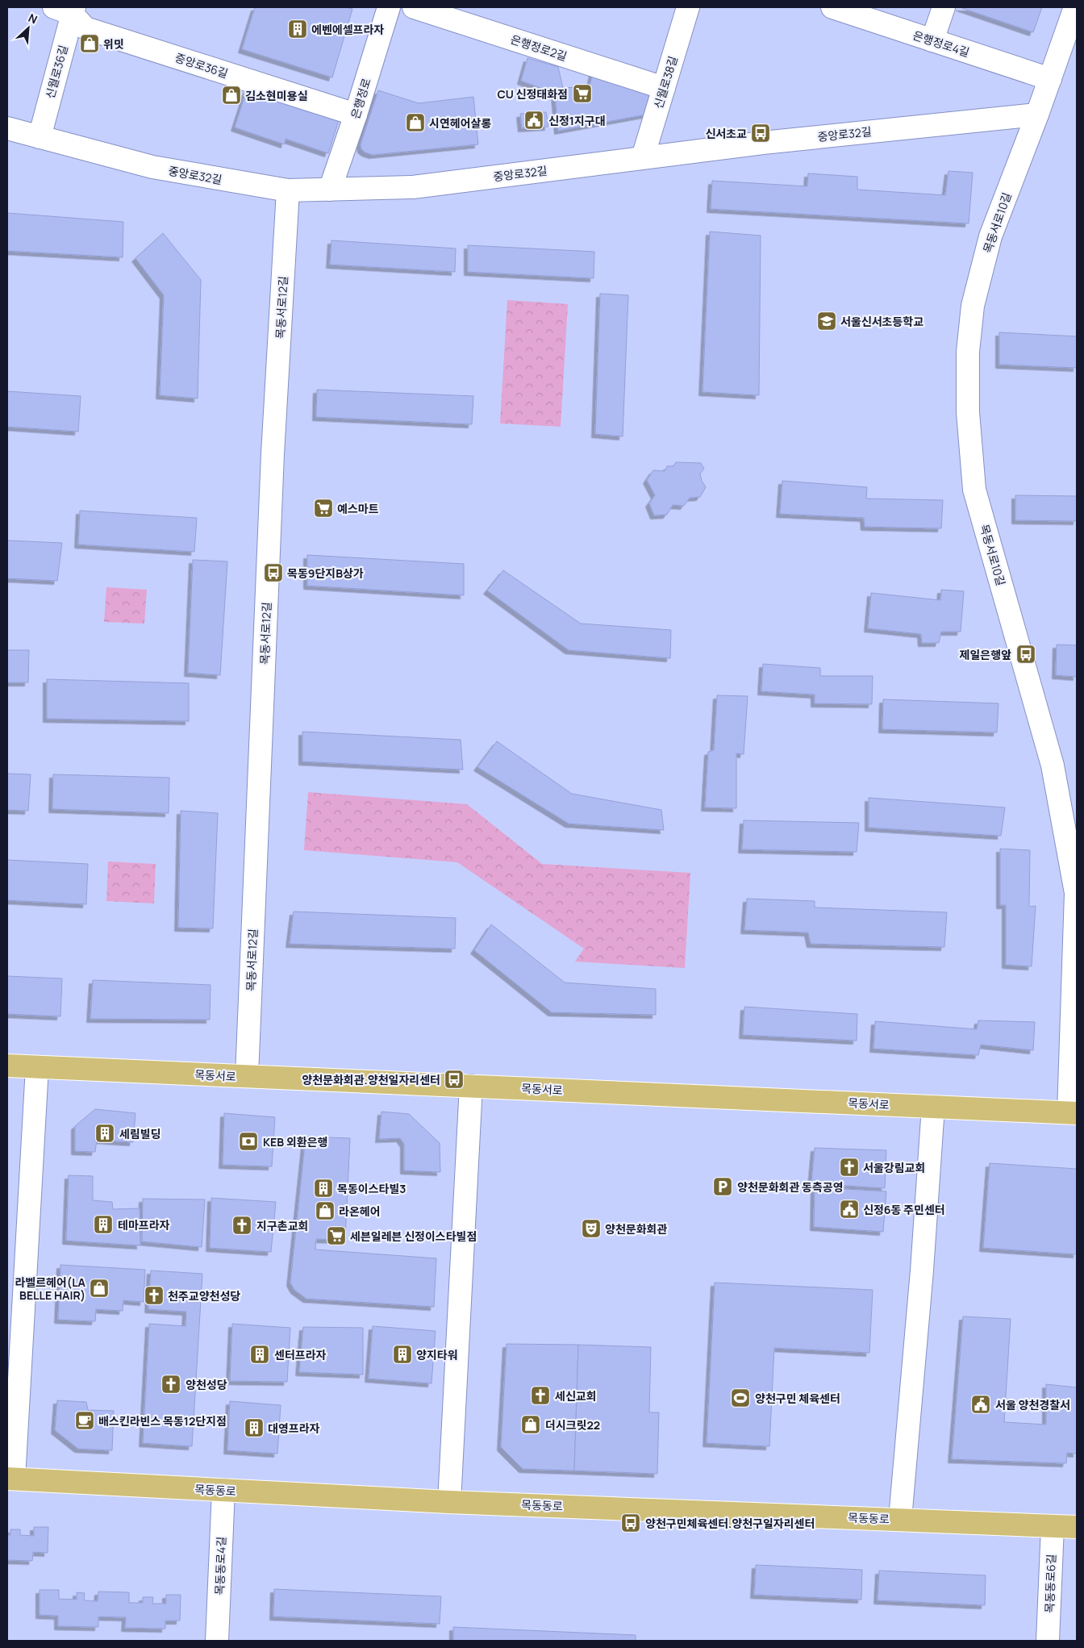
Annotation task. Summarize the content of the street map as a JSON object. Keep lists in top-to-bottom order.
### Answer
{
  "streets": {
    "main road": ["목동서로", "목동동로"],
    "street": [
      "은행정로4길",
      "은행정로2길",
      "중앙로36길",
      "신월로36길",
      "신월로38길",
      "은행정로",
      "중앙로32길",
      "목동서로10길",
      "목동서로12길",
      "목동동로4길",
      "목동동로6길"
    ]
  },
  "crossings": [
    ["은행정로4길", "목동서로10길"],
    ["은행정로2길", "신월로38길"],
    ["중앙로36길", "신월로36길"],
    ["중앙로36길", "은행정로"],
    ["신월로36길", "중앙로32길"],
    ["신월로38길", "중앙로32길"],
    ["은행정로", "중앙로32길"],
    ["중앙로32길", "목동서로10길"],
    ["중앙로32길", "목동서로12길"],
    ["목동서로10길", "목동서로"],
    ["목동서로12길", "목동서로"],
    ["목동동로", "목동동로4길"],
    ["목동동로", "목동동로6길"]
  ],
  "places": {
    "building": [
      "에벤에셀프라자",
      "세림빌딩",
      "목동이스타빌3",
      "테마프라자",
      "센터프라자",
      "양지타워",
      "대영프라자"
    ],
    "shop": [
      "위밋",
      "김소현미용실",
      "시연헤어살롱",
      "라온헤어",
      "라벨르헤어(LA BELLE HAIR)",
      "더시크릿22"
    ],
    "supermarket": ["CU 신정태화점", "예스마트", "세븐일레븐 신정이스타빌점"],
    "public building": ["신정1지구대", "신정6동 주민센터", "서울 양천경찰서"],
    "bus stop": [
      "신서초교",
      "목동9단지B상가",
      "제일은행앞",
      "양천문화회관.양천일자리센터",
      "양천구민체육센터.양천구일자리센터"
    ],
    "school or university": ["서울신서초등학교"],
    "bank": ["KEB 외환은행"],
    "church": [
      "서울강림교회",
      "지구촌교회",
      "천주교양천성당",
      "양천성당",
      "세신교회"
    ],
    "parking": ["양천문화회관 동측공영"],
    "theatre": ["양천문화회관"],
    "sports": ["양천구민 체육센터"],
    "cafe": ["배스킨라빈스 목동12단지점"]
  },
  "north": "top right"
}
